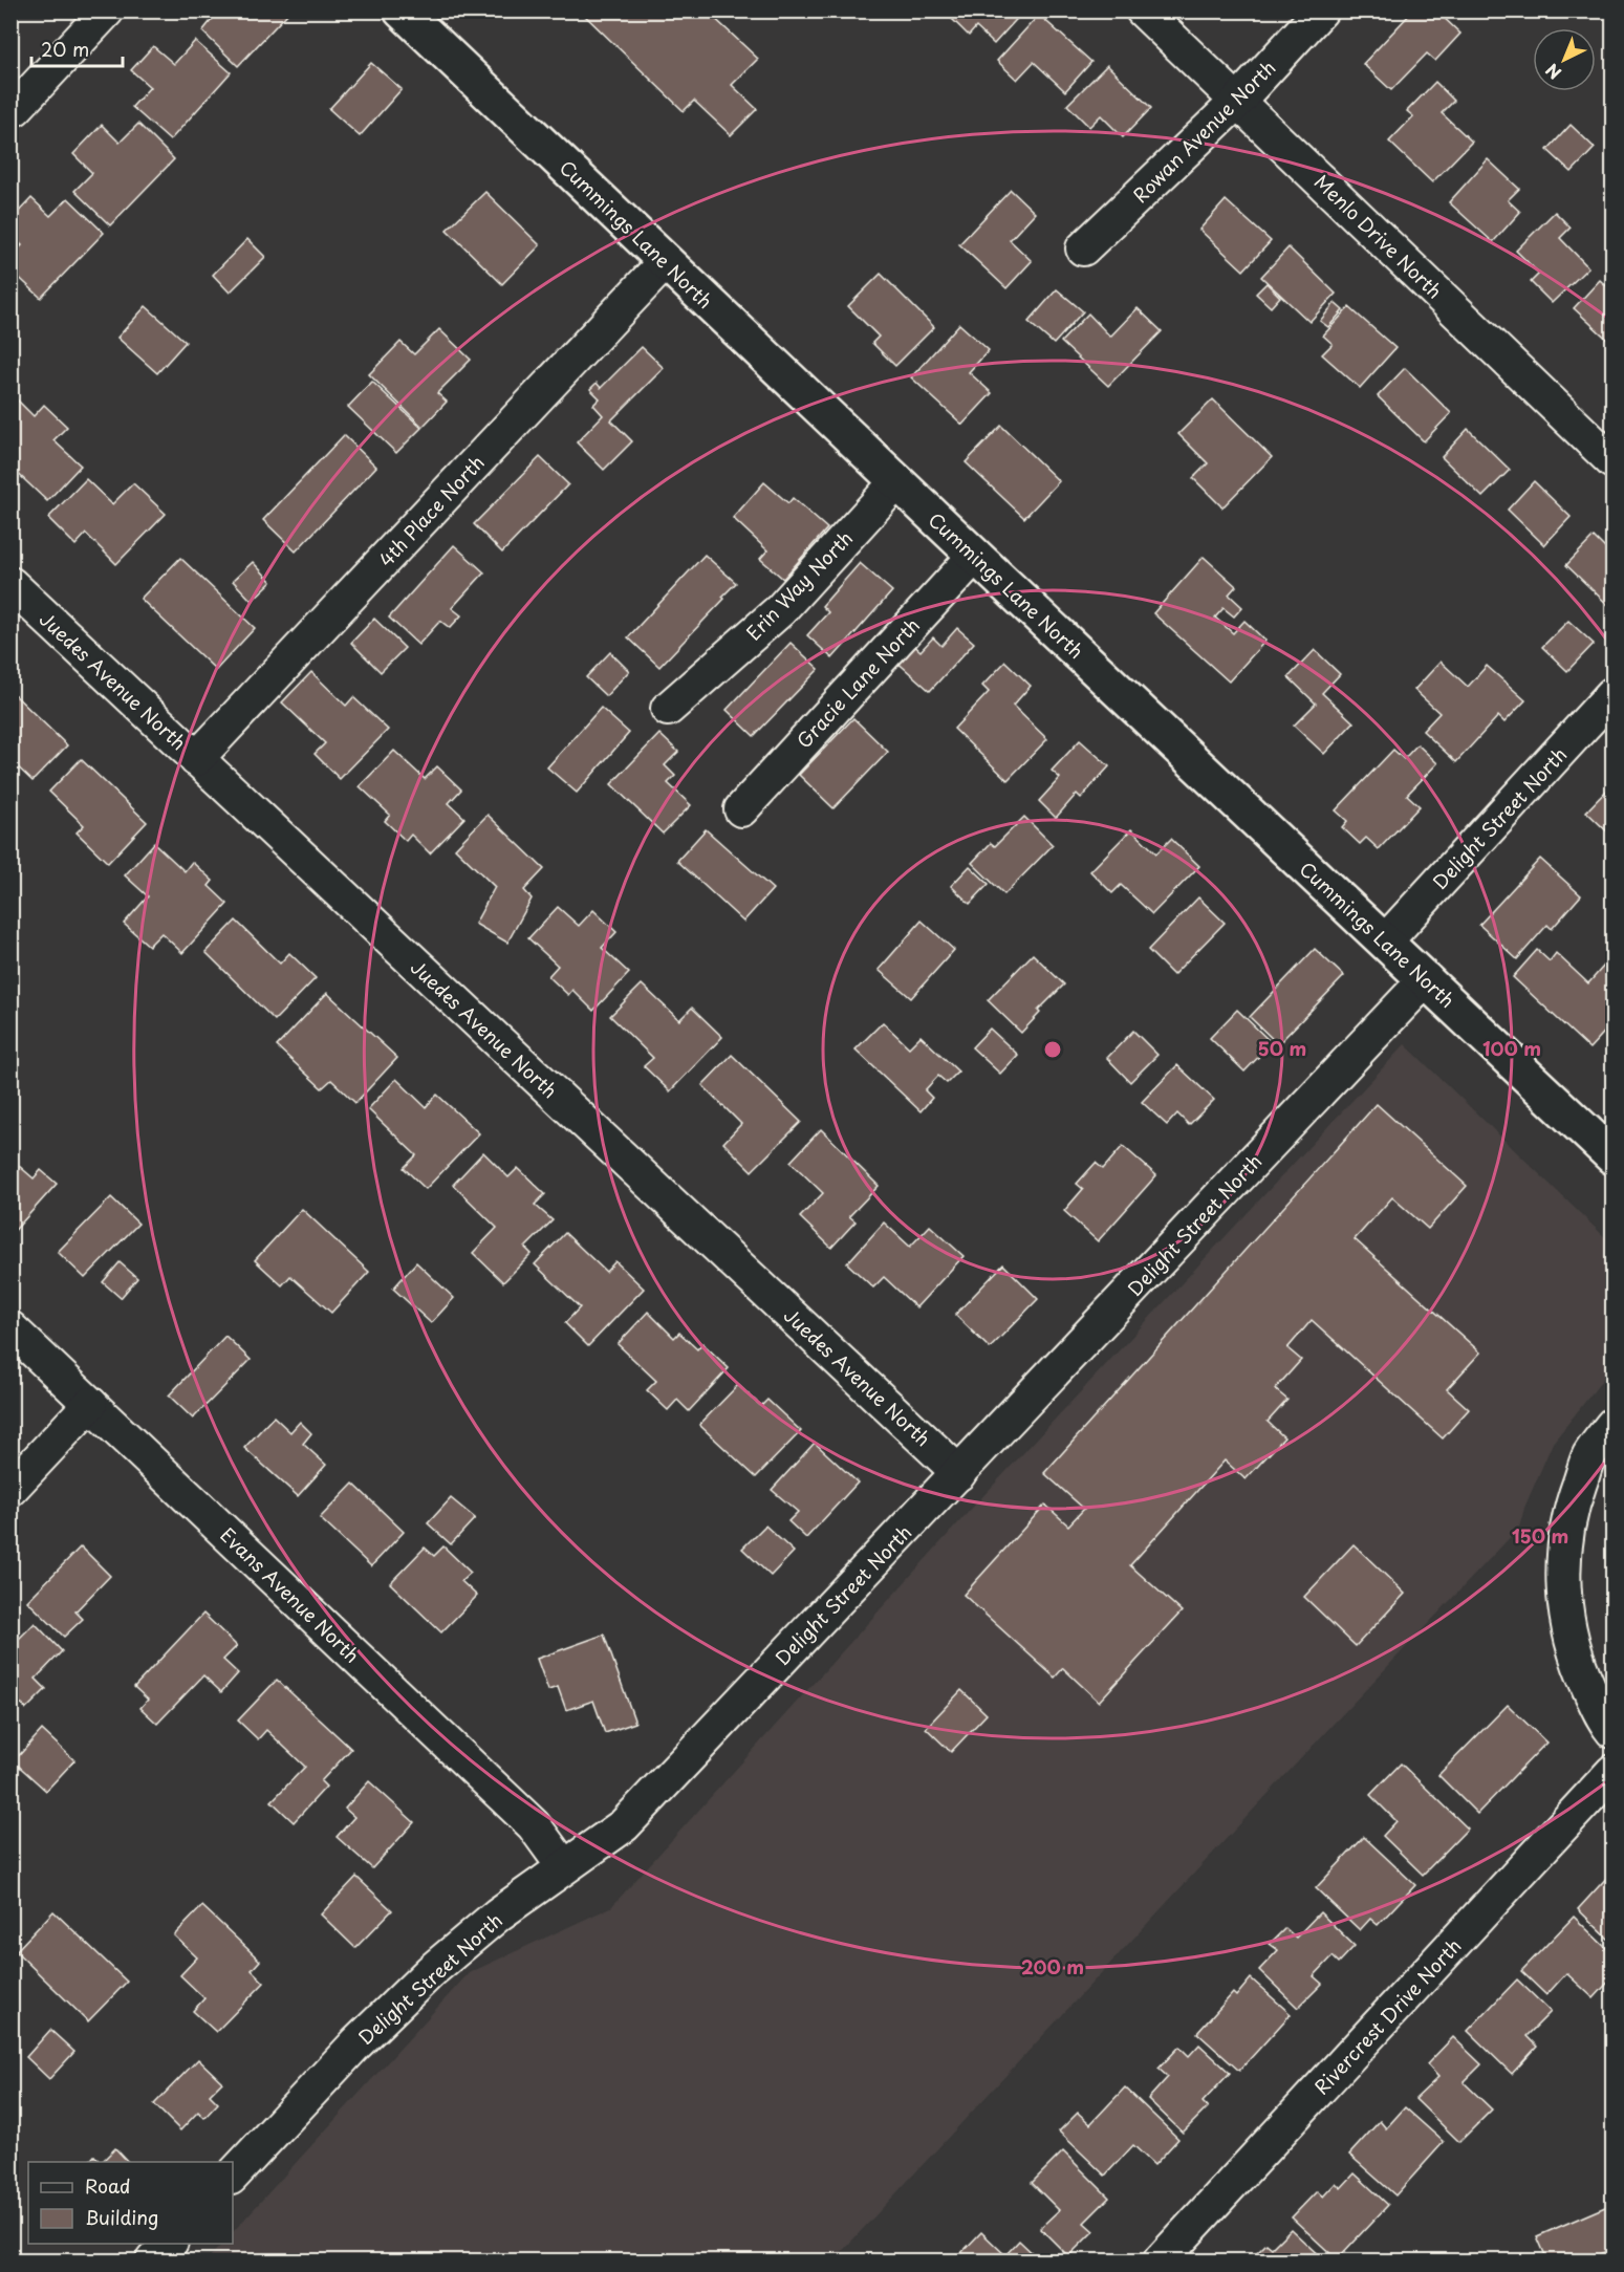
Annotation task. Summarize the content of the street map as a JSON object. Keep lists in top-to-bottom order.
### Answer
{
  "streets": {
    "street": [
      "Rowan Avenue North",
      "Cummings Lane North",
      "Menlo Drive North",
      "4th Place North",
      "Erin Way North",
      "Juedes Avenue North",
      "Gracie Lane North",
      "Delight Street North",
      "Evans Avenue North",
      "Rivercrest Drive North"
    ]
  },
  "crossings": [
    ["Rowan Avenue North", "Menlo Drive North"],
    ["Cummings Lane North", "4th Place North"],
    ["Cummings Lane North", "Erin Way North"],
    ["Cummings Lane North", "Gracie Lane North"],
    ["Cummings Lane North", "Delight Street North"],
    ["4th Place North", "Juedes Avenue North"],
    ["Juedes Avenue North", "Delight Street North"],
    ["Delight Street North", "Evans Avenue North"]
  ],
  "legend": ["Road", "Building"],
  "scale_bar": "20 m",
  "north": "bottom left",
  "rings": [
    "50 m",
    "100 m",
    "150 m",
    "200 m"
  ]
}
